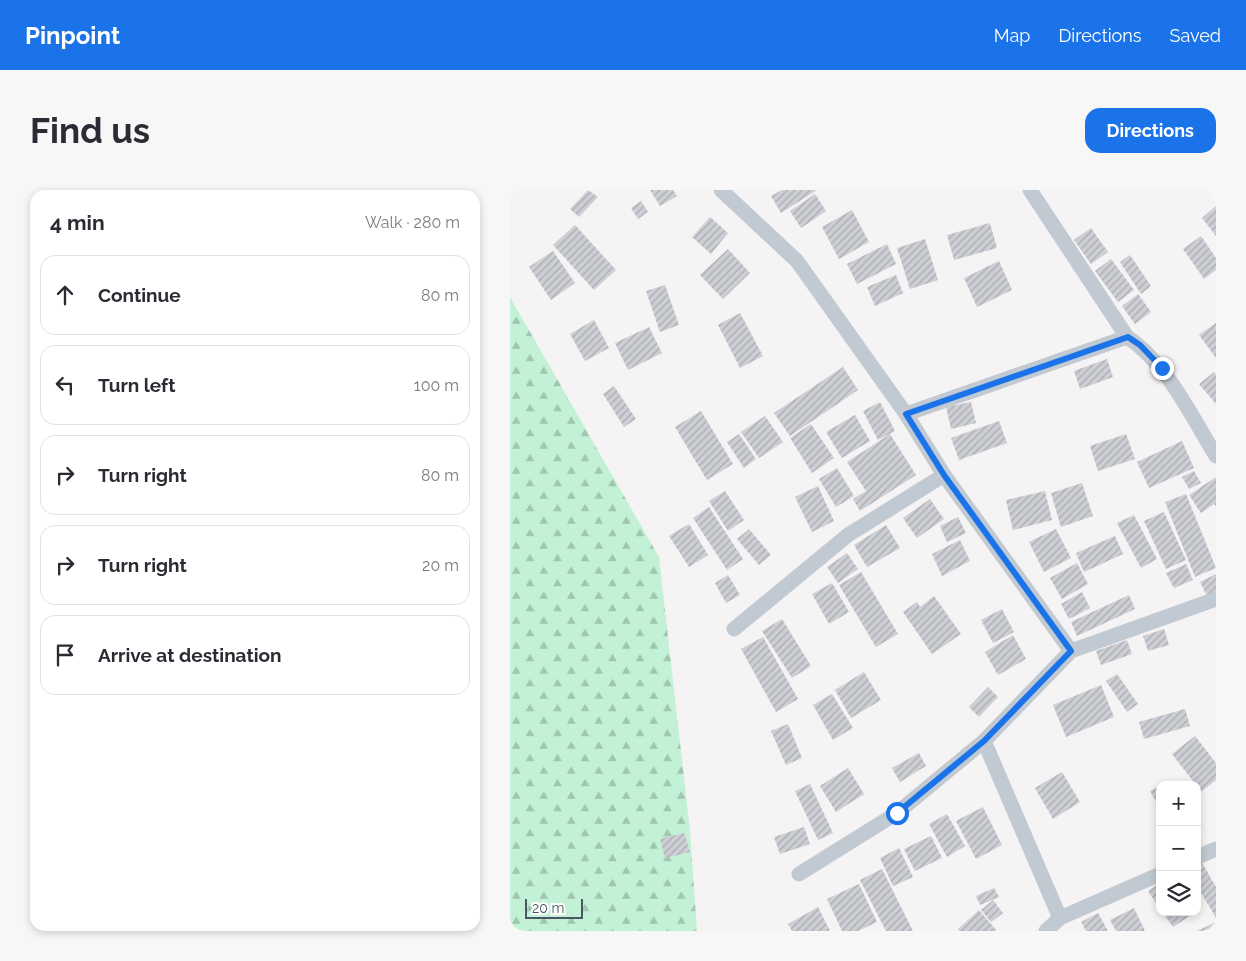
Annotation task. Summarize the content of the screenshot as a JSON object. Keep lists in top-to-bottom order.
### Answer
{
  "scale_bar": "20 m",
  "page": {
    "header": "Pinpoint",
    "nav": ["Map", "Directions", "Saved"],
    "buttons": "Directions",
    "title": "Find us",
    "heading": ["4 min", "Walk · 280 m"],
    "list": [
      ["Continue", "80 m"],
      ["Turn left", "100 m"],
      ["Turn right", "80 m"],
      ["Turn right", "20 m"],
      "Arrive at destination"
    ],
    "map_buttons": ["+", "−"],
    "scale": "20 m"
  }
}
